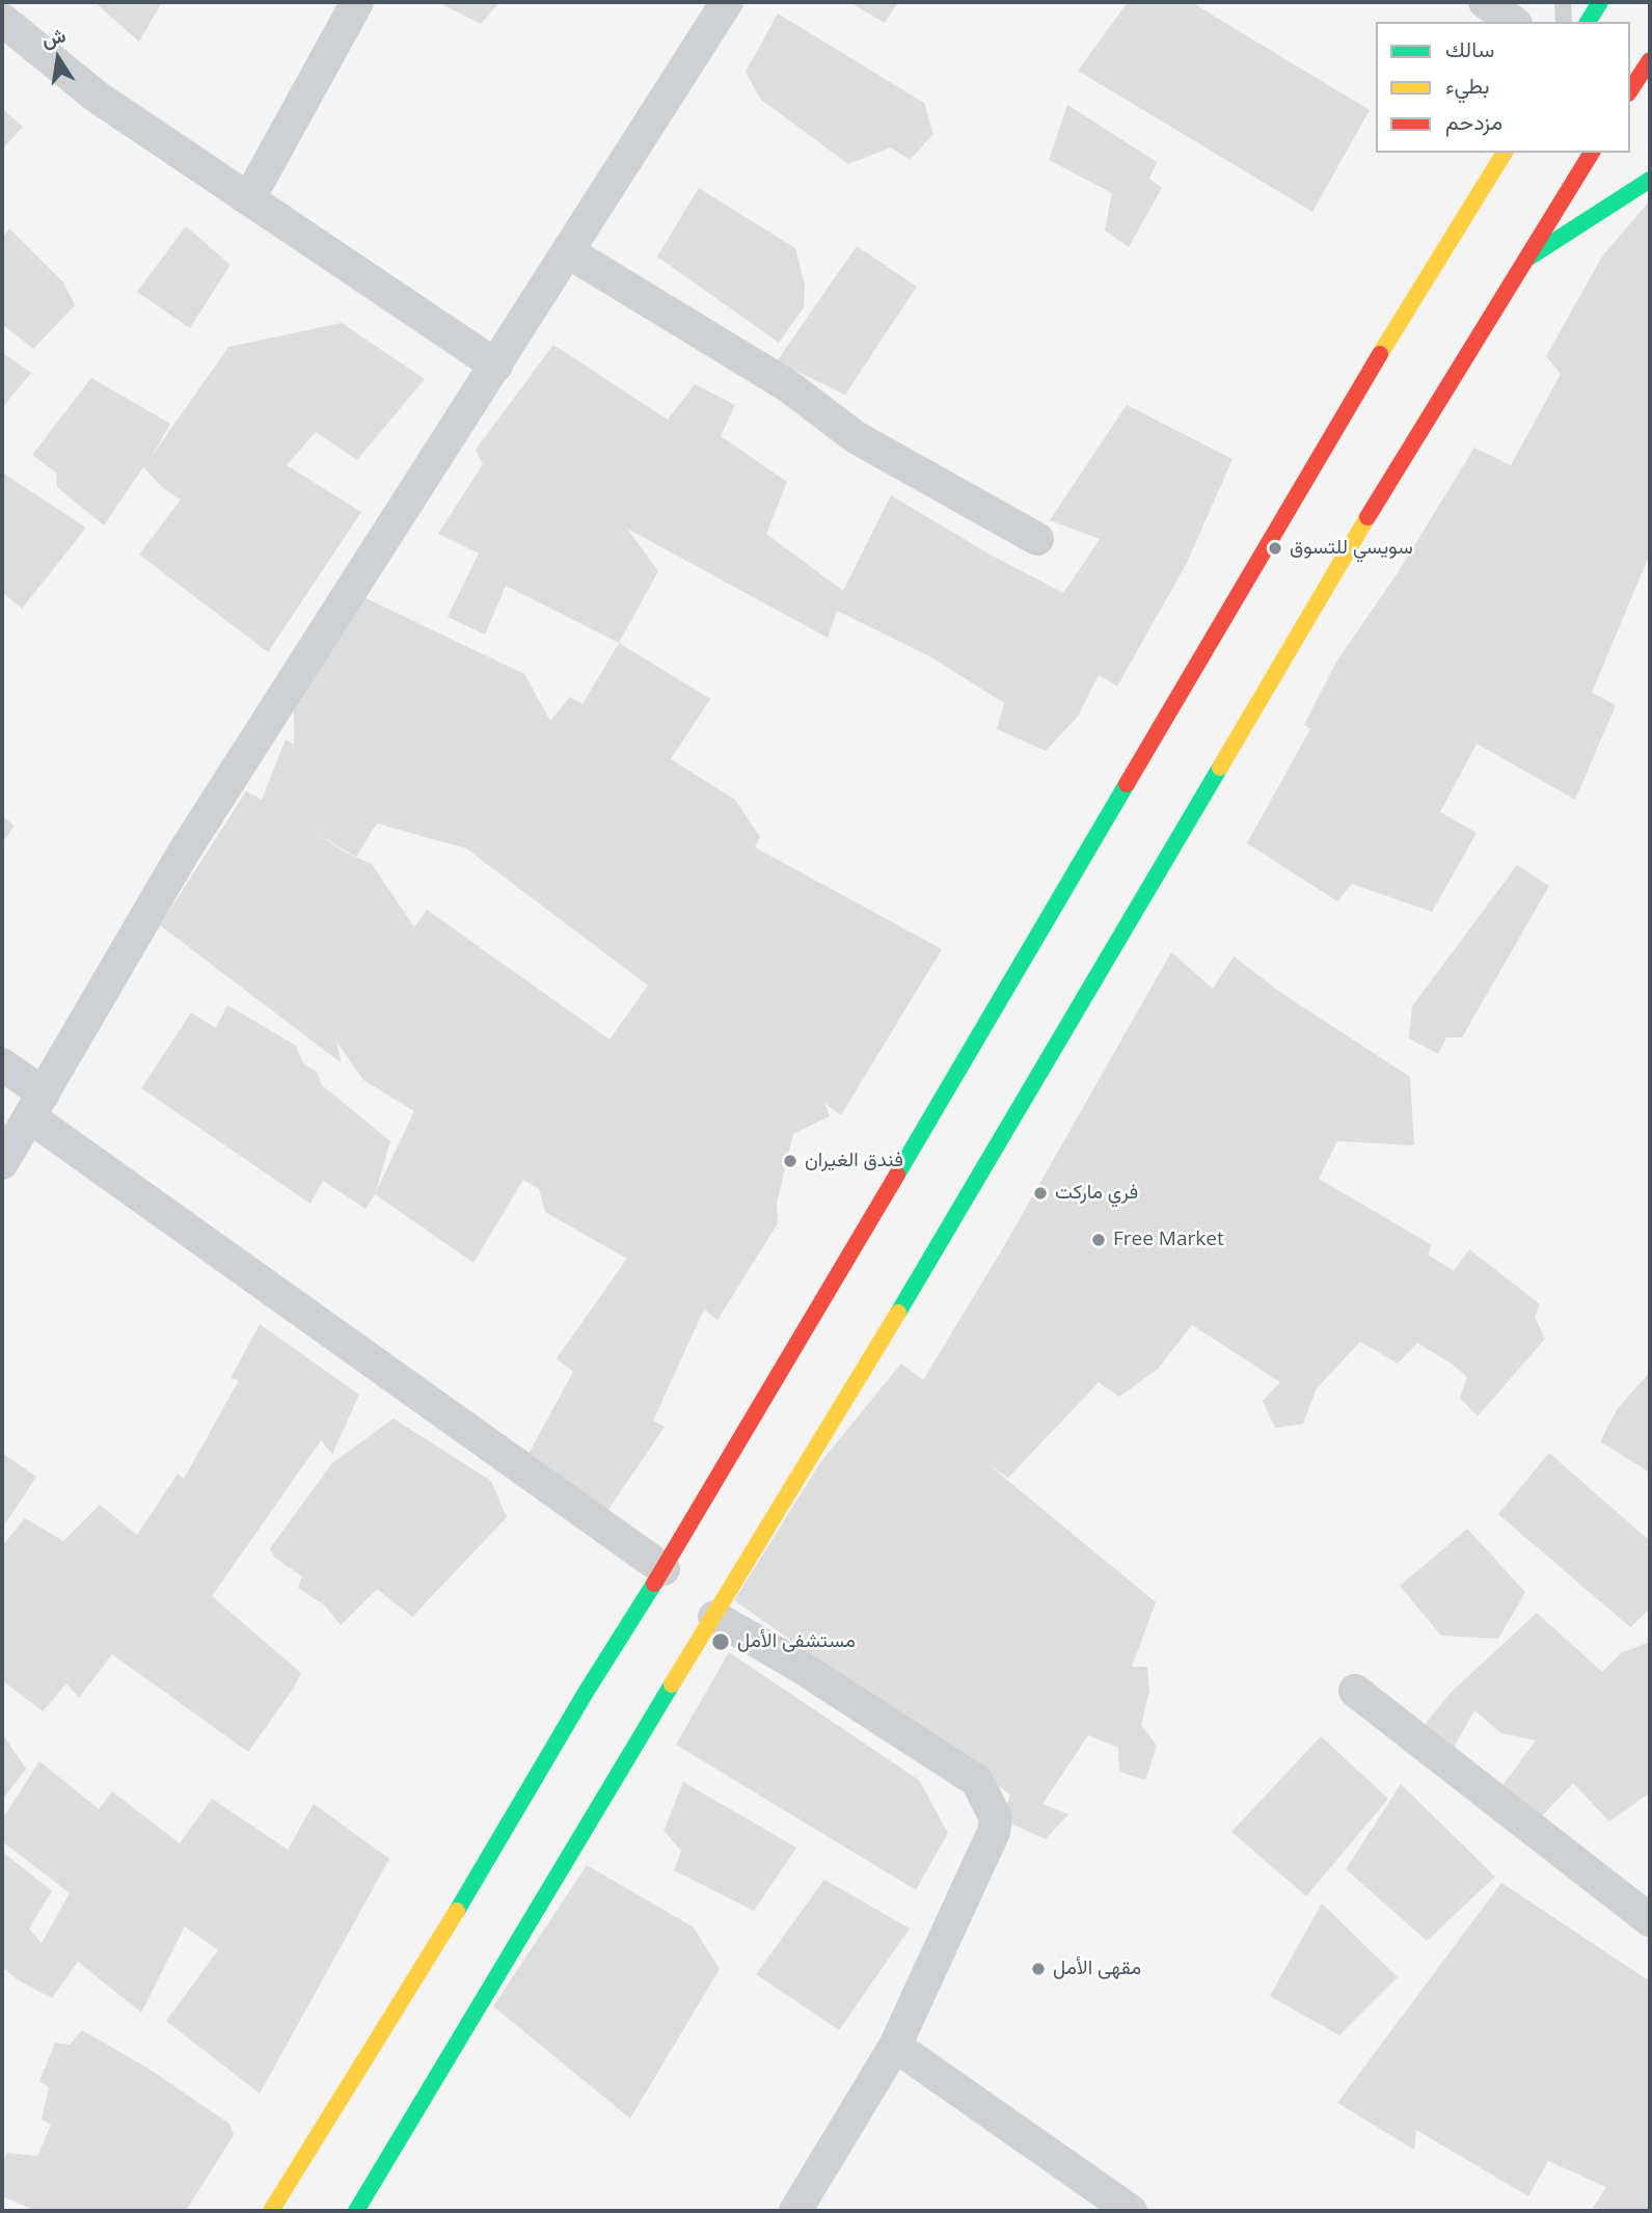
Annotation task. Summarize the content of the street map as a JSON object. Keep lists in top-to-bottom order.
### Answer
{
  "places": [
    "سويسي للتسوق",
    "فندق الغيران",
    "فري ماركت",
    "Free Market",
    "مستشفى الأمل",
    "مقهى الأمل"
  ],
  "legend": ["سالك", "بطيء", "مزدحم"],
  "north": "top"
}
